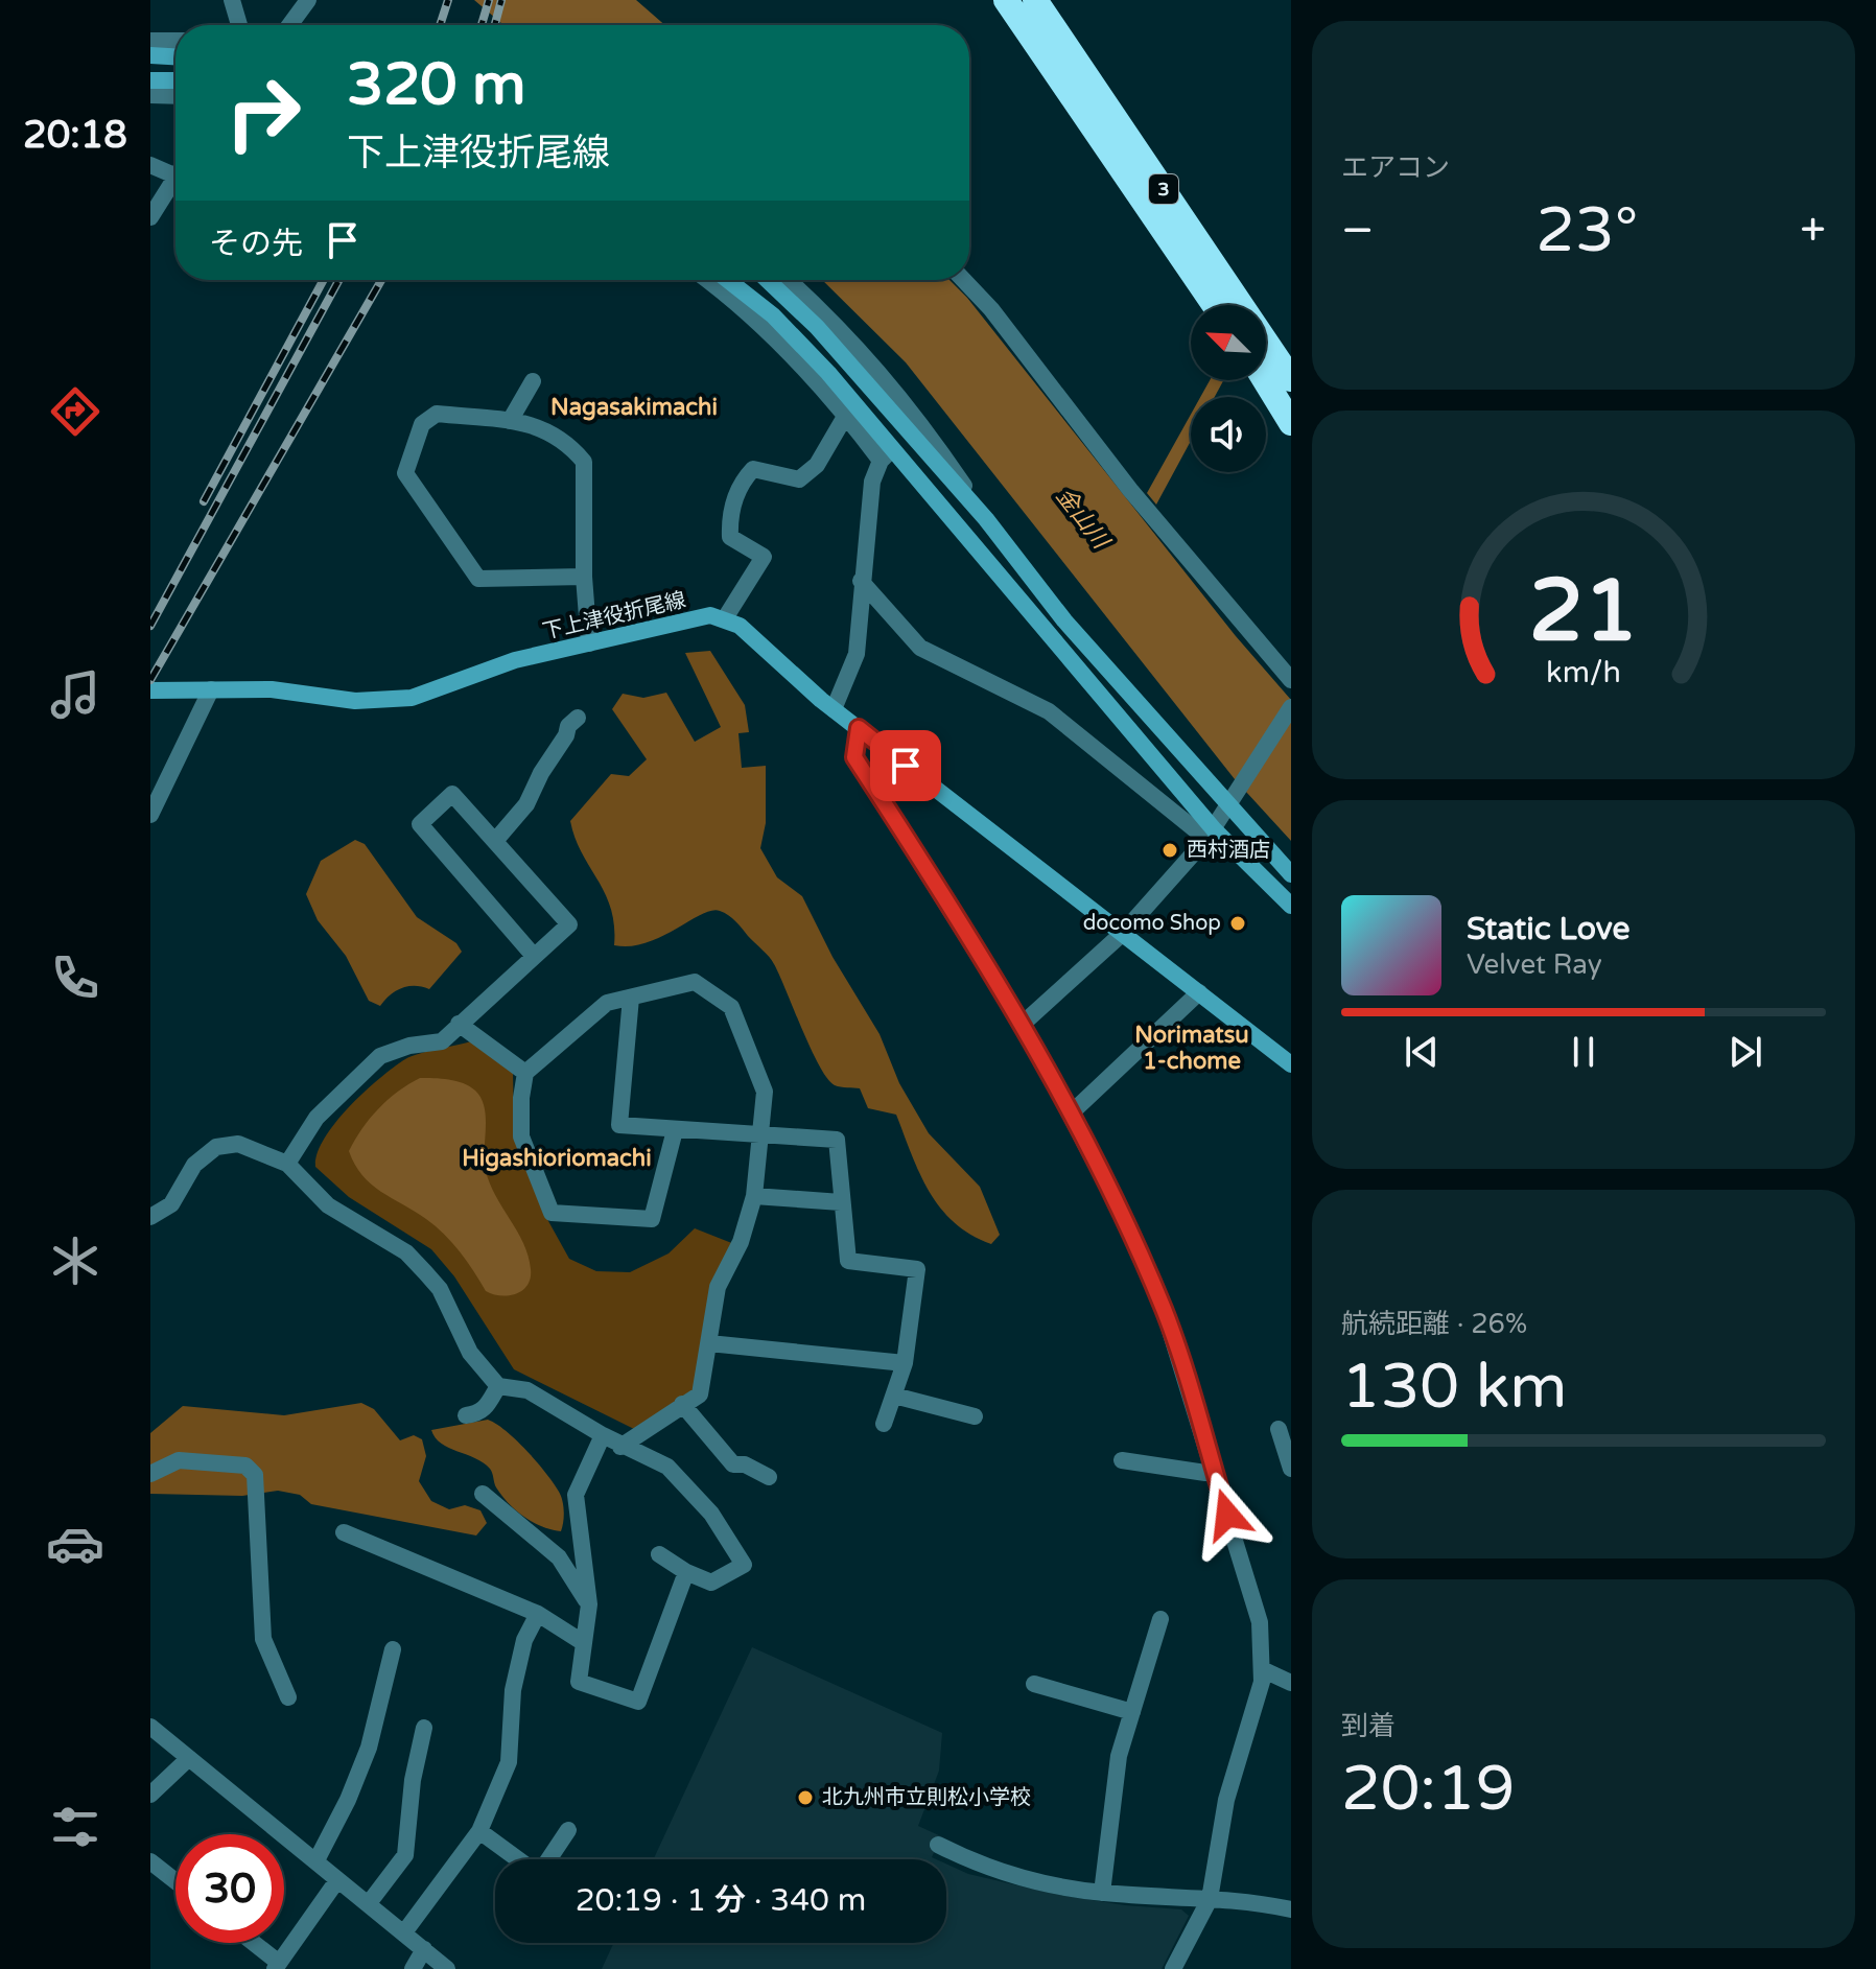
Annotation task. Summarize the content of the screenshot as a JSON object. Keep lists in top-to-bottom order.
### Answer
{
  "streets": {
    "highway": ["3"],
    "street": ["下上津役折尾線"]
  },
  "districts": ["Nagasakimachi", "Norimatsu 1-chome", "Higashioriomachi"],
  "water": ["金山川"],
  "places": ["西村酒店", "docomo Shop", "北九州市立則松小学校"],
  "north": "top left",
  "page": {
    "tabs": "20:18",
    "tile": [
      "エアコン",
      ["航続距離 · 26%", "130 km"],
      ["到着", "20:19"]
    ],
    "turn": ["320 m", "下上津役折尾線"],
    "heat": ["−", "23°", "+"],
    "then": "その先",
    "song": ["Static Love", "Velvet Ray"],
    "limit": "30",
    "trip": "20:19 · 1 分 · 340 m",
    "gauge": ["21", "km/h"]
  }
}
